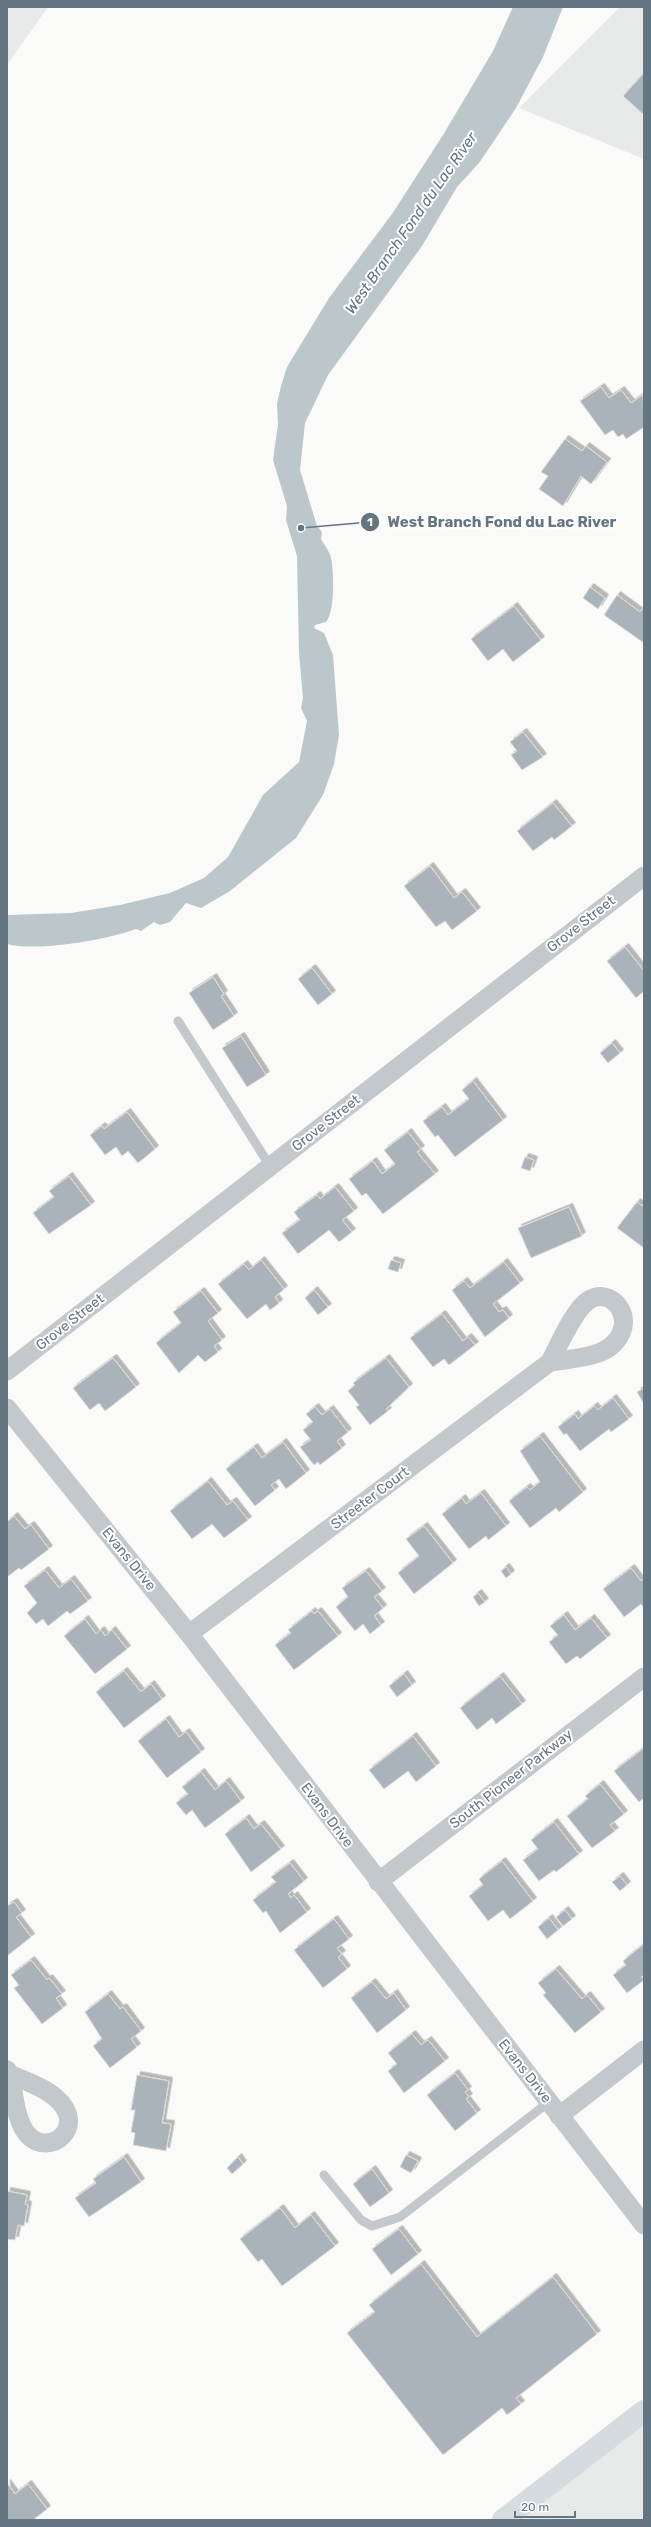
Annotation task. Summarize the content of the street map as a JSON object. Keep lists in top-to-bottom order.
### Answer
{
  "streets": {
    "street": [
      "Grove Street",
      "Streeter Court",
      "Evans Drive",
      "South Pioneer Parkway"
    ]
  },
  "crossings": [
    ["Streeter Court", "Evans Drive"],
    ["Evans Drive", "South Pioneer Parkway"]
  ],
  "water": ["West Branch Fond du Lac River"],
  "places": ["West Branch Fond du Lac River"],
  "scale_bar": "20 m"
}
